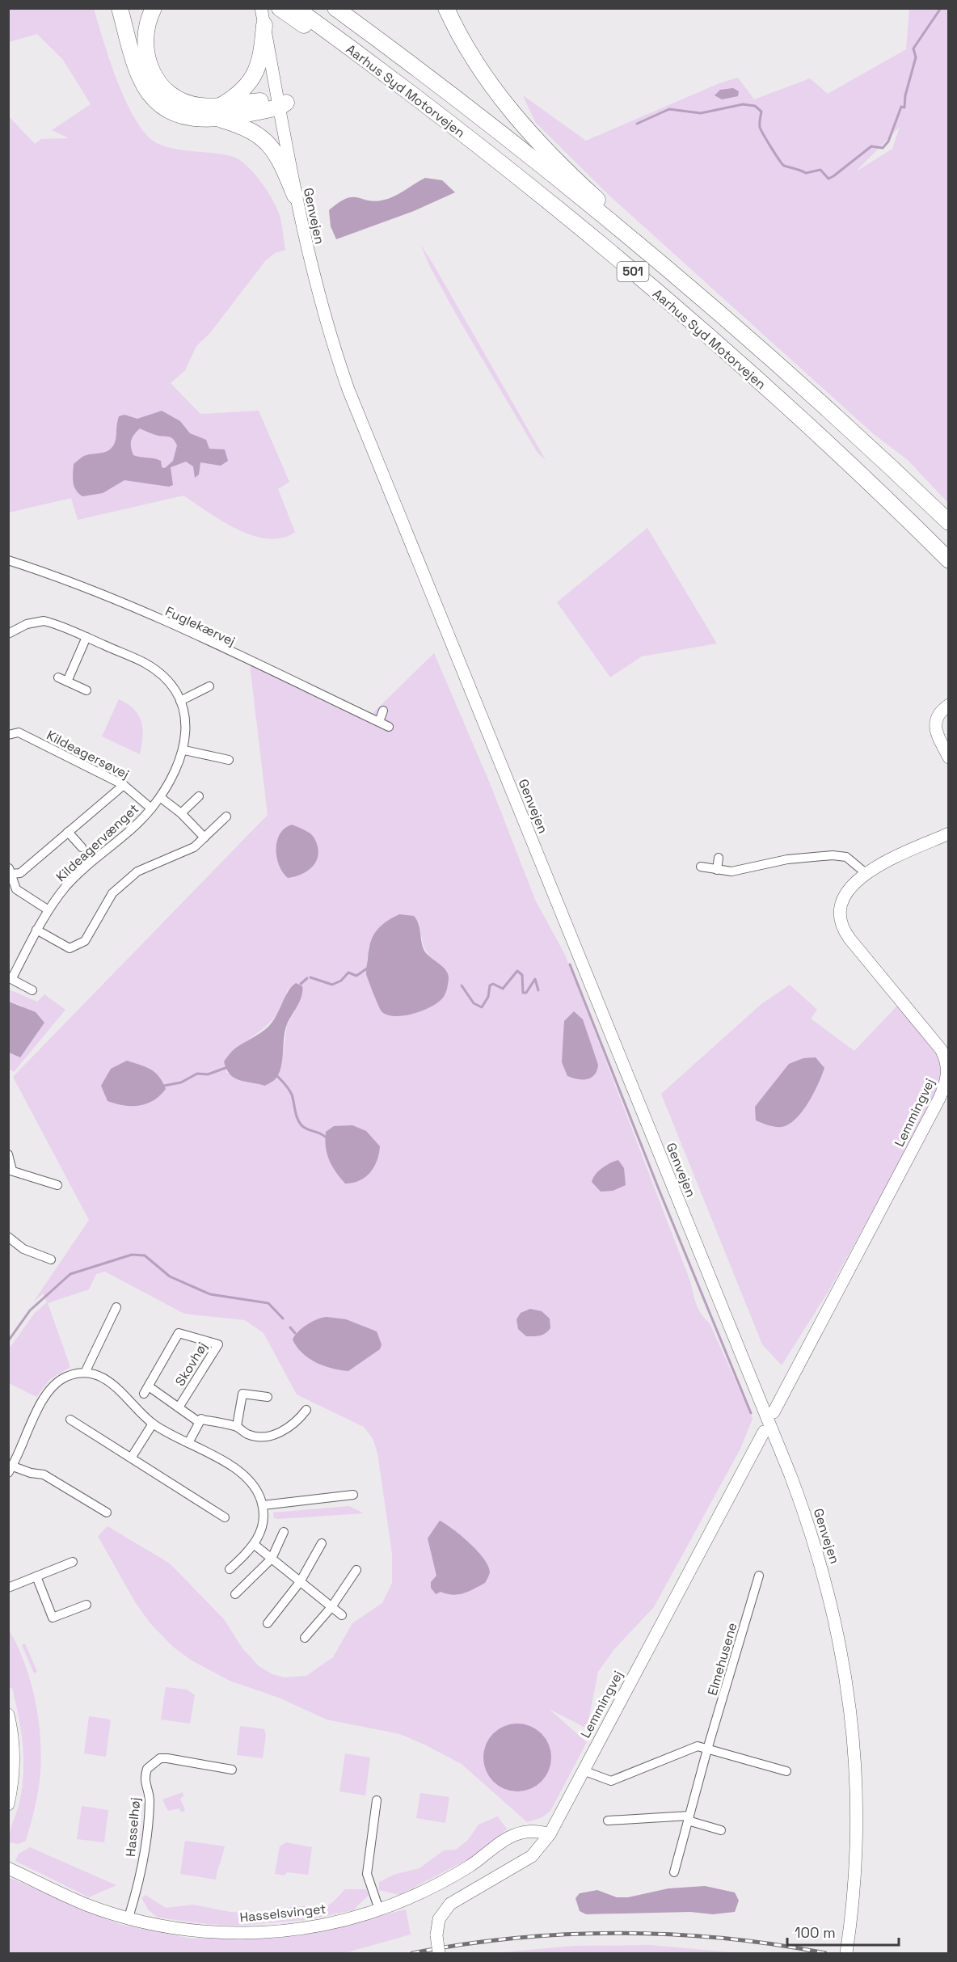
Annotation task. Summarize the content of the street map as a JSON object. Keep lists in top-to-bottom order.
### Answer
{
  "streets": {
    "highway": ["Aarhus Syd Motorvejen", "501"],
    "street": [
      "Genvejen",
      "Fuglekærvej",
      "Kildeagersøvej",
      "Kildeagervænget",
      "Lemmingvej",
      "Skovhøj",
      "Elmehusene",
      "Hasselhøj",
      "Hasselsvinget"
    ]
  },
  "crossings": [
    ["Kildeagersøvej", "Kildeagervænget"],
    ["Lemmingvej", "Hasselsvinget"],
    ["Hasselhøj", "Hasselsvinget"]
  ],
  "scale_bar": "100 m"
}
